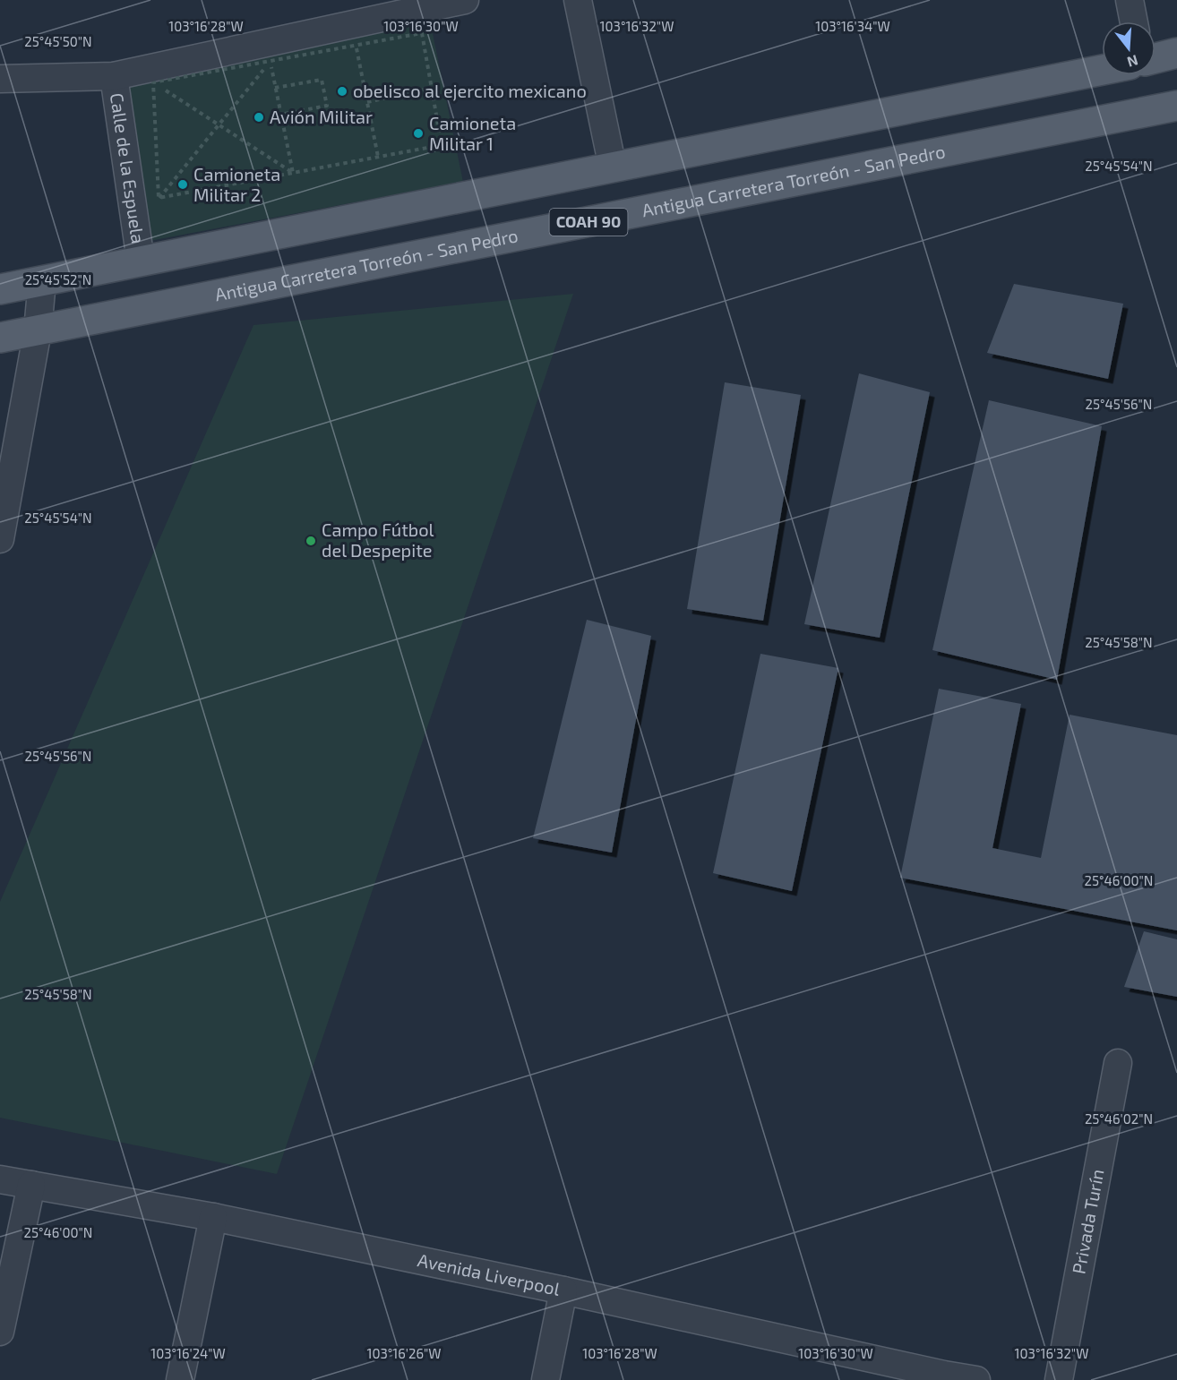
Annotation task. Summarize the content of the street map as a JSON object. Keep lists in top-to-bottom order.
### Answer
{
  "streets": {
    "main road": ["Antigua Carretera Torreón - San Pedro", "COAH 90"],
    "street": ["Calle de la Espuela", "Privada Turín", "Avenida Liverpool"]
  },
  "places": [
    "obelisco al ejercito mexicano",
    "Avión Militar",
    "Camioneta Militar 1",
    "Camioneta Militar 2",
    "Campo Fútbol del Despepite"
  ],
  "north": "bottom",
  "coordinates": [
    "103°16'28\"W",
    "103°16'30\"W",
    "103°16'32\"W",
    "103°16'34\"W",
    "25°45'50\"N",
    "25°45'54\"N",
    "25°45'52\"N",
    "25°45'56\"N",
    "25°45'58\"N",
    "25°46'00\"N",
    "25°46'02\"N",
    "103°16'24\"W",
    "103°16'26\"W"
  ]
}
